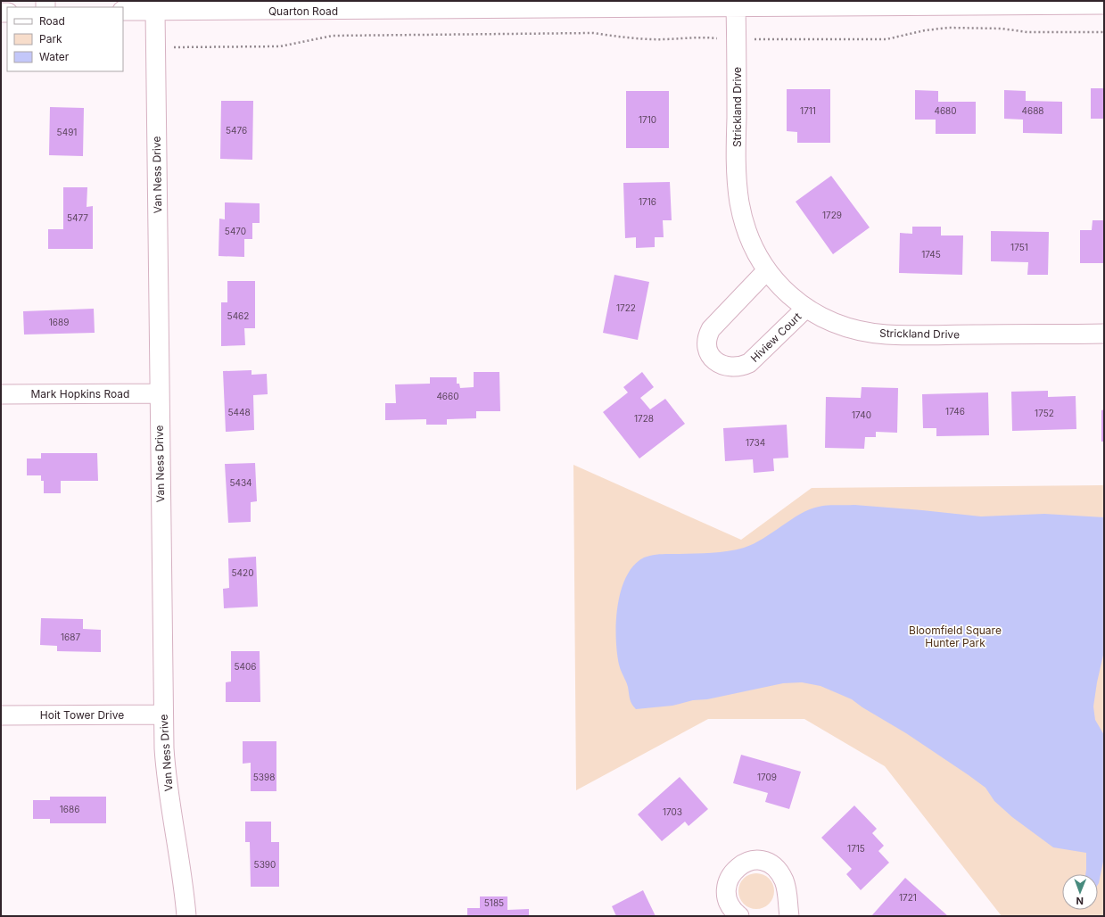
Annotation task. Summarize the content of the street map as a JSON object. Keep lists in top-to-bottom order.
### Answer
{
  "streets": {
    "street": [
      "Quarton Road",
      "Strickland Drive",
      "Van Ness Drive",
      "Hiview Court",
      "Mark Hopkins Road",
      "Hoit Tower Drive"
    ]
  },
  "crossings": [
    ["Quarton Road", "Strickland Drive"],
    ["Quarton Road", "Van Ness Drive"],
    ["Strickland Drive", "Hiview Court"],
    ["Van Ness Drive", "Mark Hopkins Road"],
    ["Van Ness Drive", "Hoit Tower Drive"]
  ],
  "parks": ["Bloomfield Square Hunter Park"],
  "house_numbers": [
    "1711",
    "4680",
    "4688",
    "1710",
    "5476",
    "5491",
    "1716",
    "1729",
    "5477",
    "5470",
    "1751",
    "1745",
    "1722",
    "5462",
    "1689",
    "4660",
    "1746",
    "5448",
    "1752",
    "1740",
    "1728",
    "1734",
    "5434",
    "5420",
    "1687",
    "5406",
    "5398",
    "1709",
    "1686",
    "1703",
    "1715",
    "5390",
    "1721",
    "5185"
  ],
  "legend": ["Road", "Park", "Water"],
  "north": "bottom"
}
